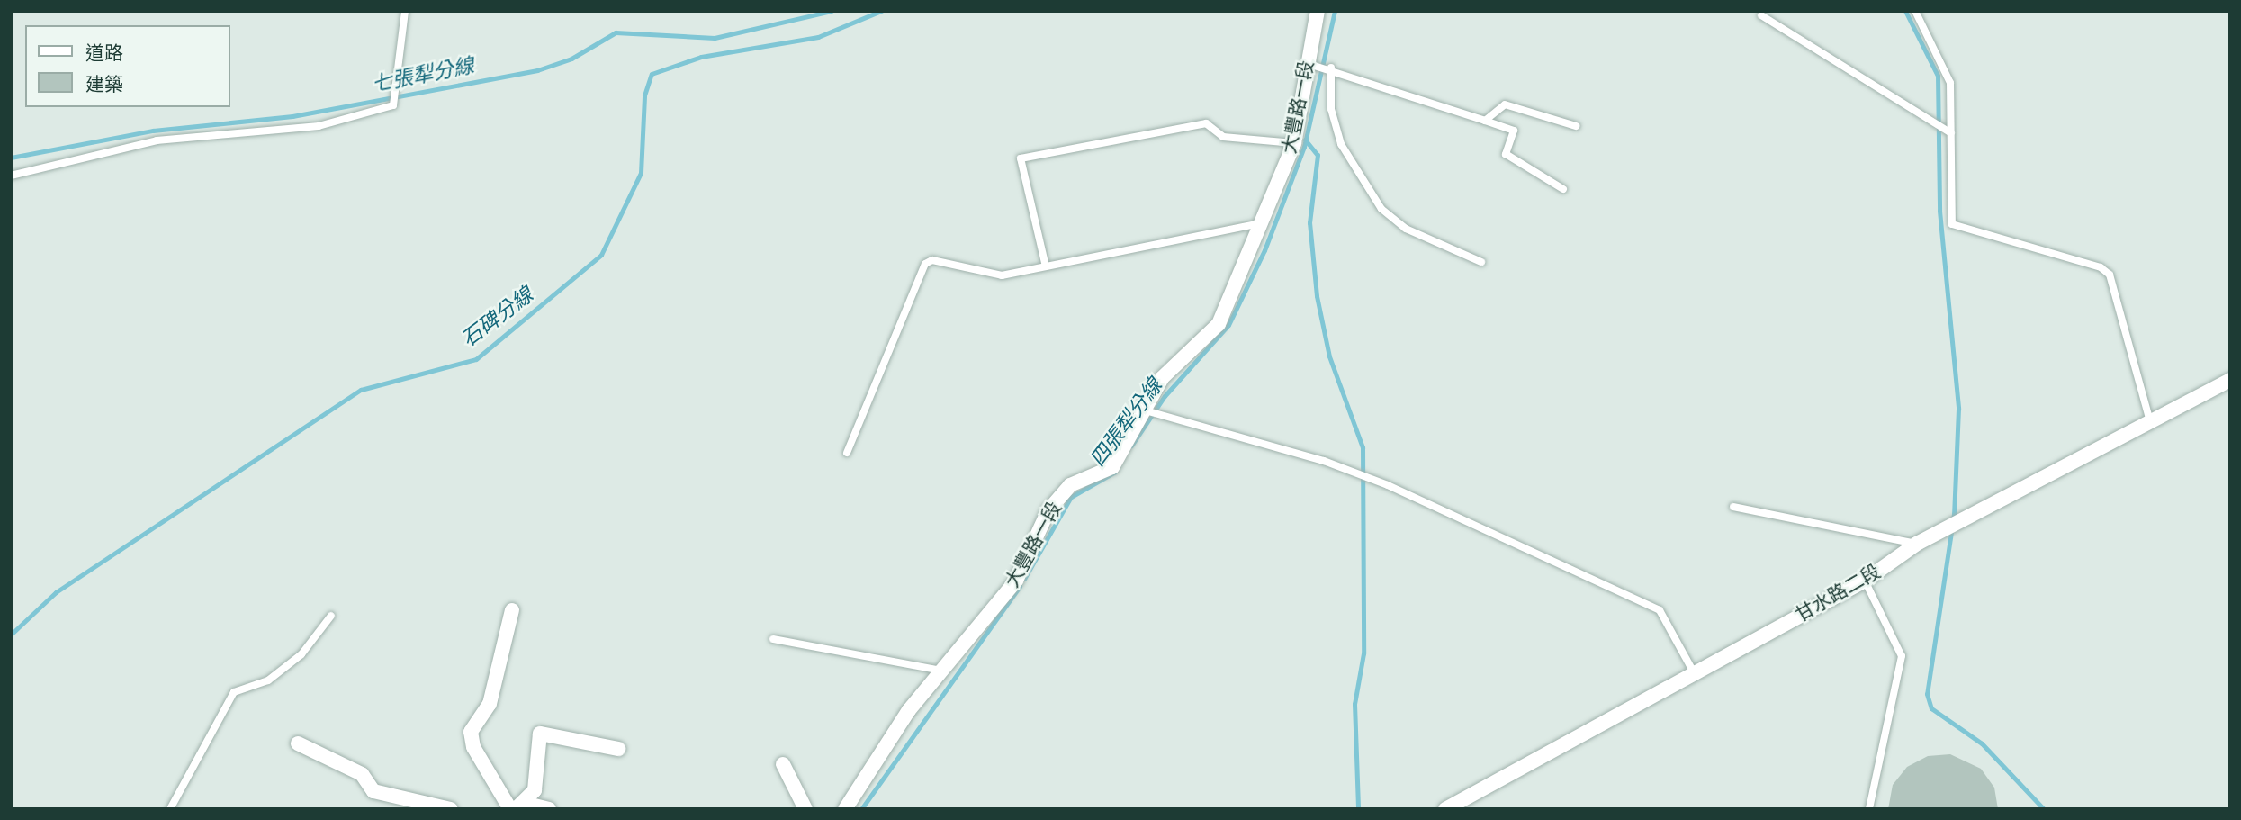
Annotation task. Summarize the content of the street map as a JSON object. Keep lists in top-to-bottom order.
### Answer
{
  "streets": {
    "street": ["大豐路一段", "甘水路二段"]
  },
  "water": ["七張犁分線", "石碑分線", "四張犁分線"],
  "legend": ["道路", "建築"]
}
